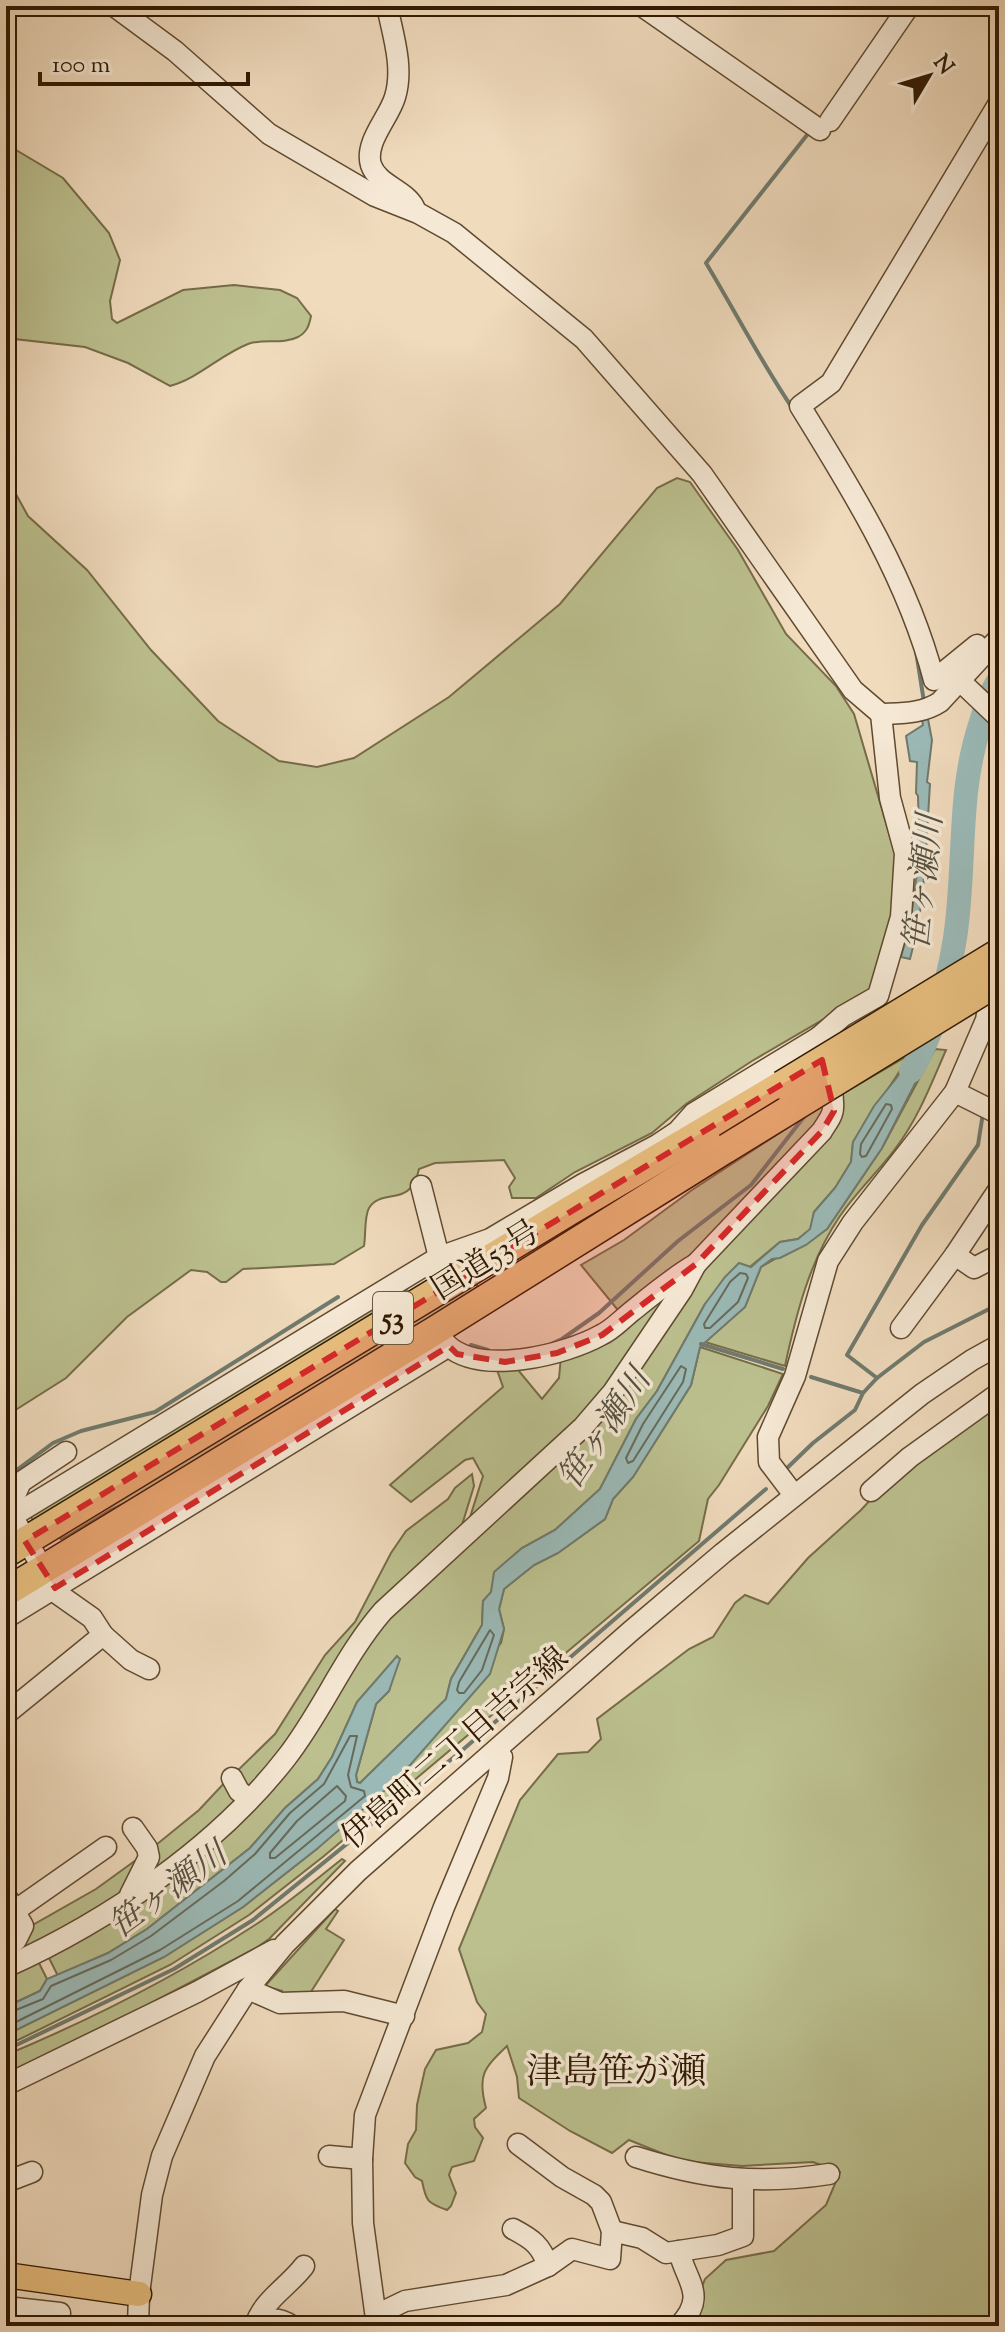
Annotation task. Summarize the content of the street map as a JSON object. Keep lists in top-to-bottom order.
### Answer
{
  "streets": {
    "highway": ["国道53号", "53"],
    "street": ["伊島町二丁目吉宗線"]
  },
  "districts": ["津島笹が瀬"],
  "water": ["笹ヶ瀬川"],
  "scale_bar": "100 m",
  "north": "top right"
}
